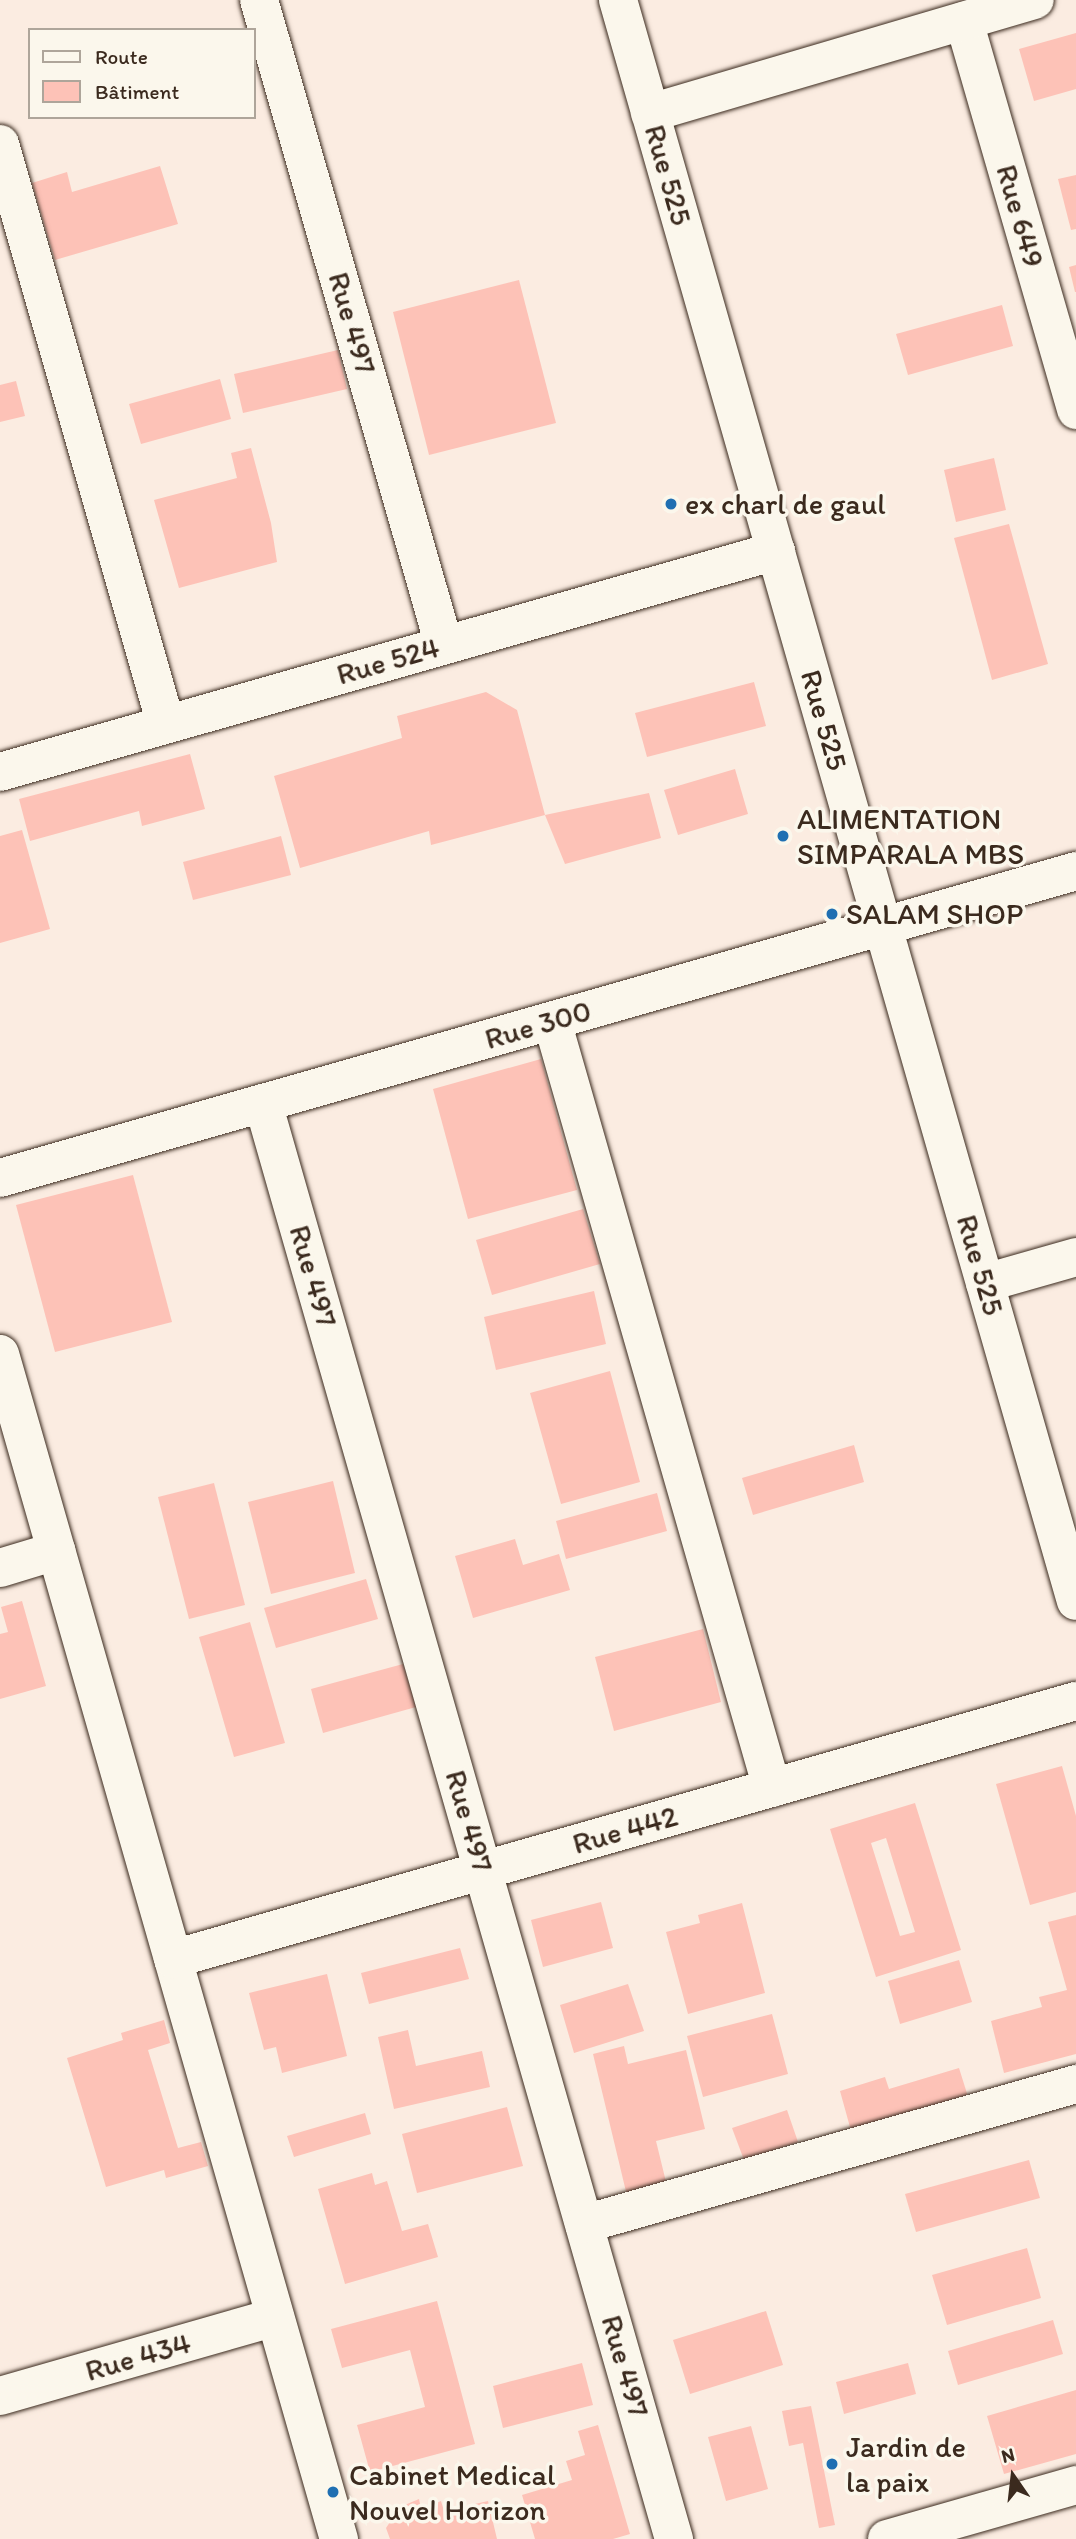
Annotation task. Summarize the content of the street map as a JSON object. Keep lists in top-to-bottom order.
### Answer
{
  "streets": {
    "street": [
      "Rue 525",
      "Rue 649",
      "Rue 497",
      "Rue 524",
      "Rue 300",
      "Rue 442",
      "Rue 434"
    ]
  },
  "crossings": [
    ["Rue 525", "Rue 524"],
    ["Rue 525", "Rue 300"],
    ["Rue 497", "Rue 524"],
    ["Rue 497", "Rue 300"],
    ["Rue 497", "Rue 442"]
  ],
  "places": [
    "ex charl de gaul",
    "ALIMENTATION SIMPARALA MBS",
    "SALAM SHOP",
    "Jardin de la paix",
    "Cabinet Medical Nouvel Horizon"
  ],
  "legend": ["Route", "Bâtiment"],
  "north": "top"
}
